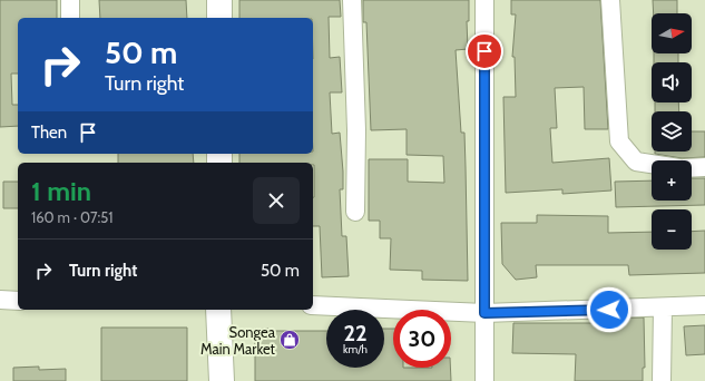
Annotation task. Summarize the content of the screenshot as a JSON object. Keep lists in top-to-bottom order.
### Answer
{
  "places": {
    "shop": ["Songea Main Market"]
  },
  "north": "right",
  "page": {
    "map_buttons": ["+", "−"],
    "turn": ["50 m", "Turn right"],
    "then": "Then",
    "heading": ["1 min", "160 m · 07:51"],
    "list": [
      {
        "name": "Turn right",
        "value": "50 m"
      }
    ],
    "speed": "22 km/h",
    "limit": "30"
  }
}
